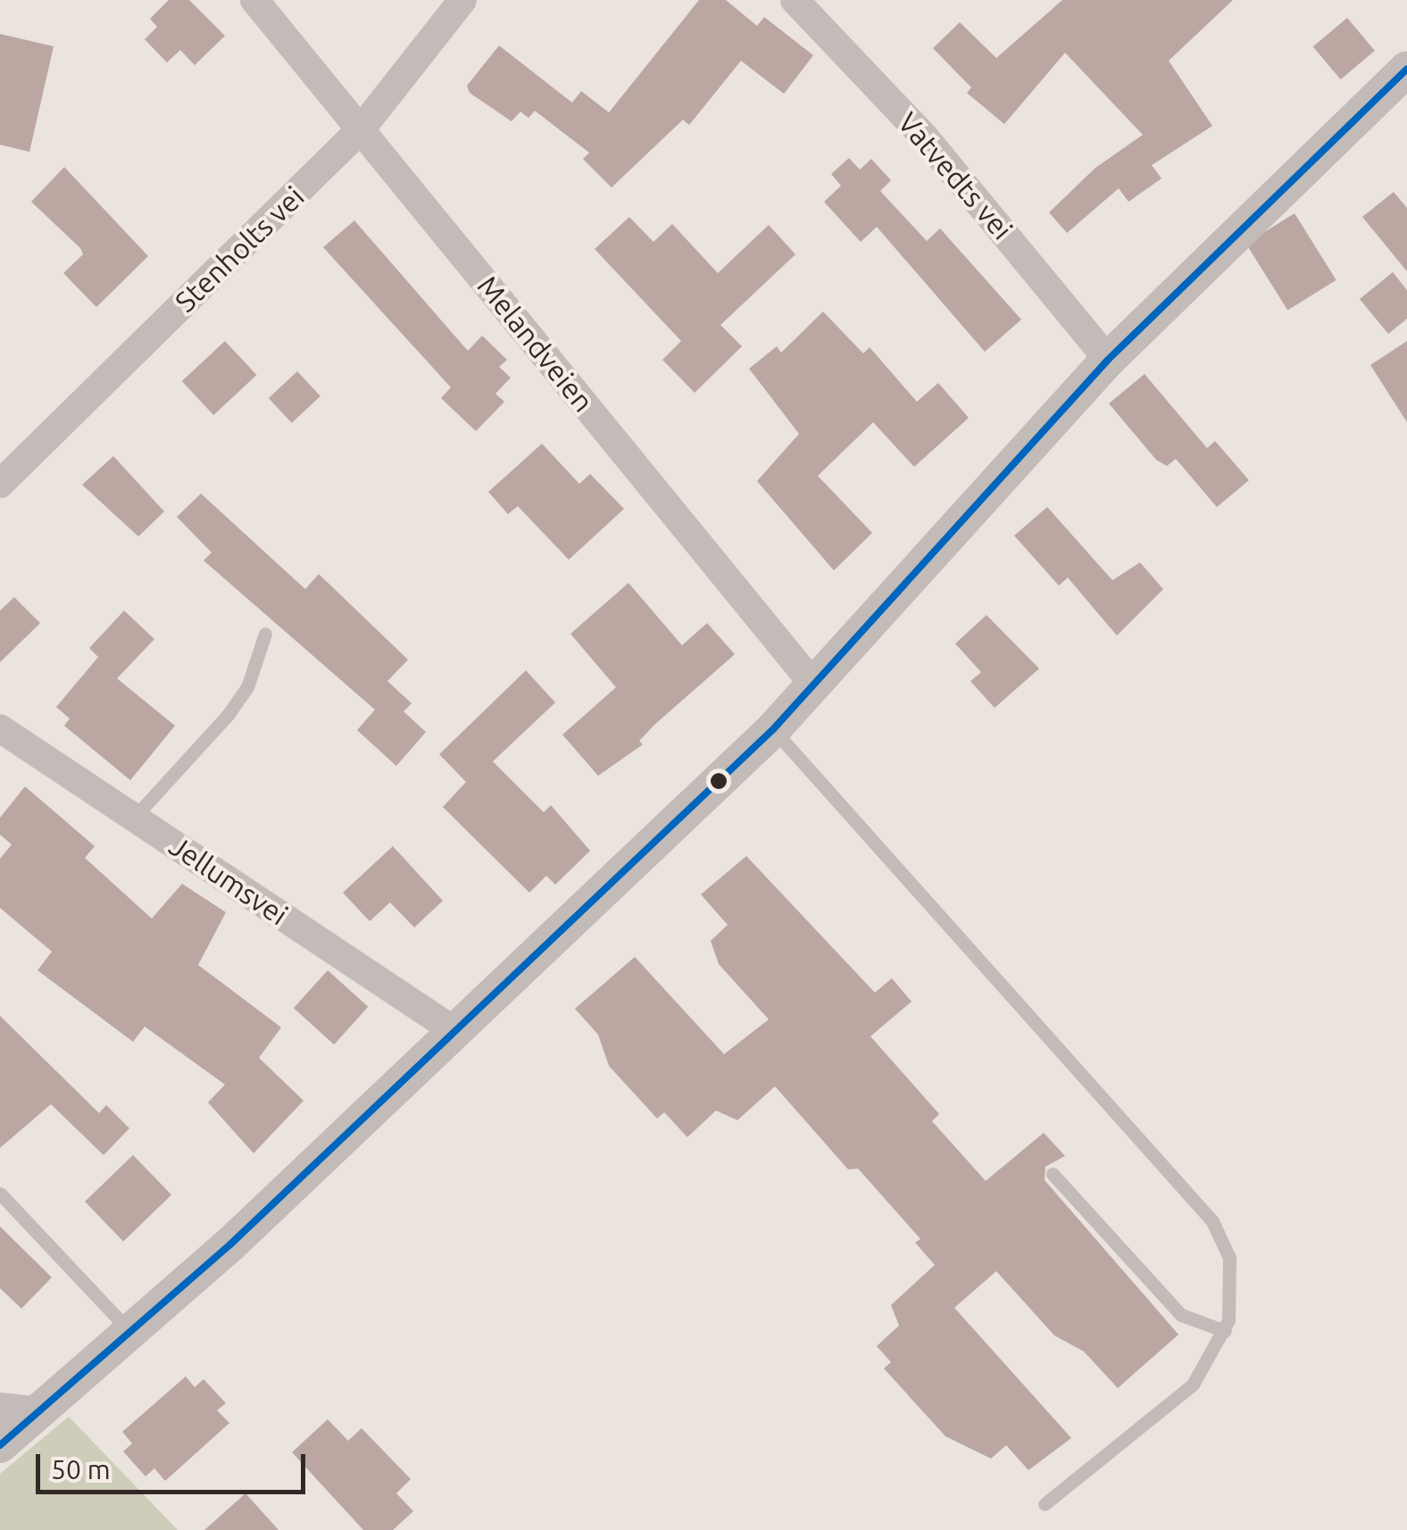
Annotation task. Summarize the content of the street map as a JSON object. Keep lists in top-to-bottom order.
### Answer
{
  "streets": {
    "street": [
      "Vatvedts vei",
      "Stenholts vei",
      "Melandveien",
      "Jellumsvei"
    ]
  },
  "crossings": [
    ["Stenholts vei", "Melandveien"]
  ],
  "scale_bar": "50 m"
}
